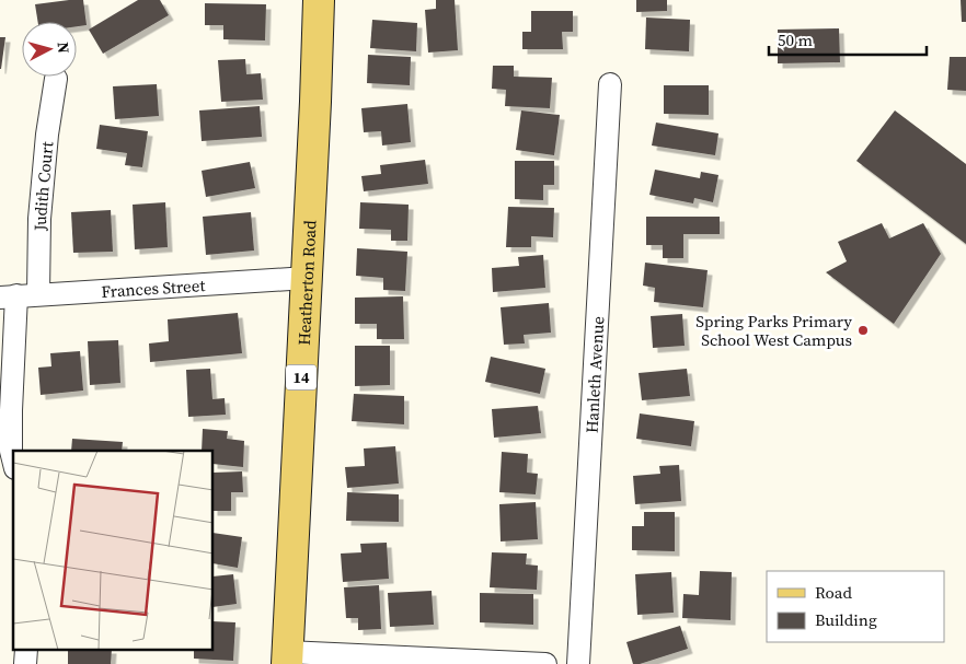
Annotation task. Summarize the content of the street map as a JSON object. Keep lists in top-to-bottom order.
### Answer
{
  "streets": {
    "main road": ["Heatherton Road", "14"],
    "street": ["Judith Court", "Frances Street", "Hanleth Avenue"]
  },
  "crossings": [
    ["Judith Court", "Frances Street"],
    ["Heatherton Road", "Frances Street"]
  ],
  "places": ["Spring Parks Primary School West Campus"],
  "legend": ["Road", "Building"],
  "scale_bar": "50 m",
  "north": "right"
}
